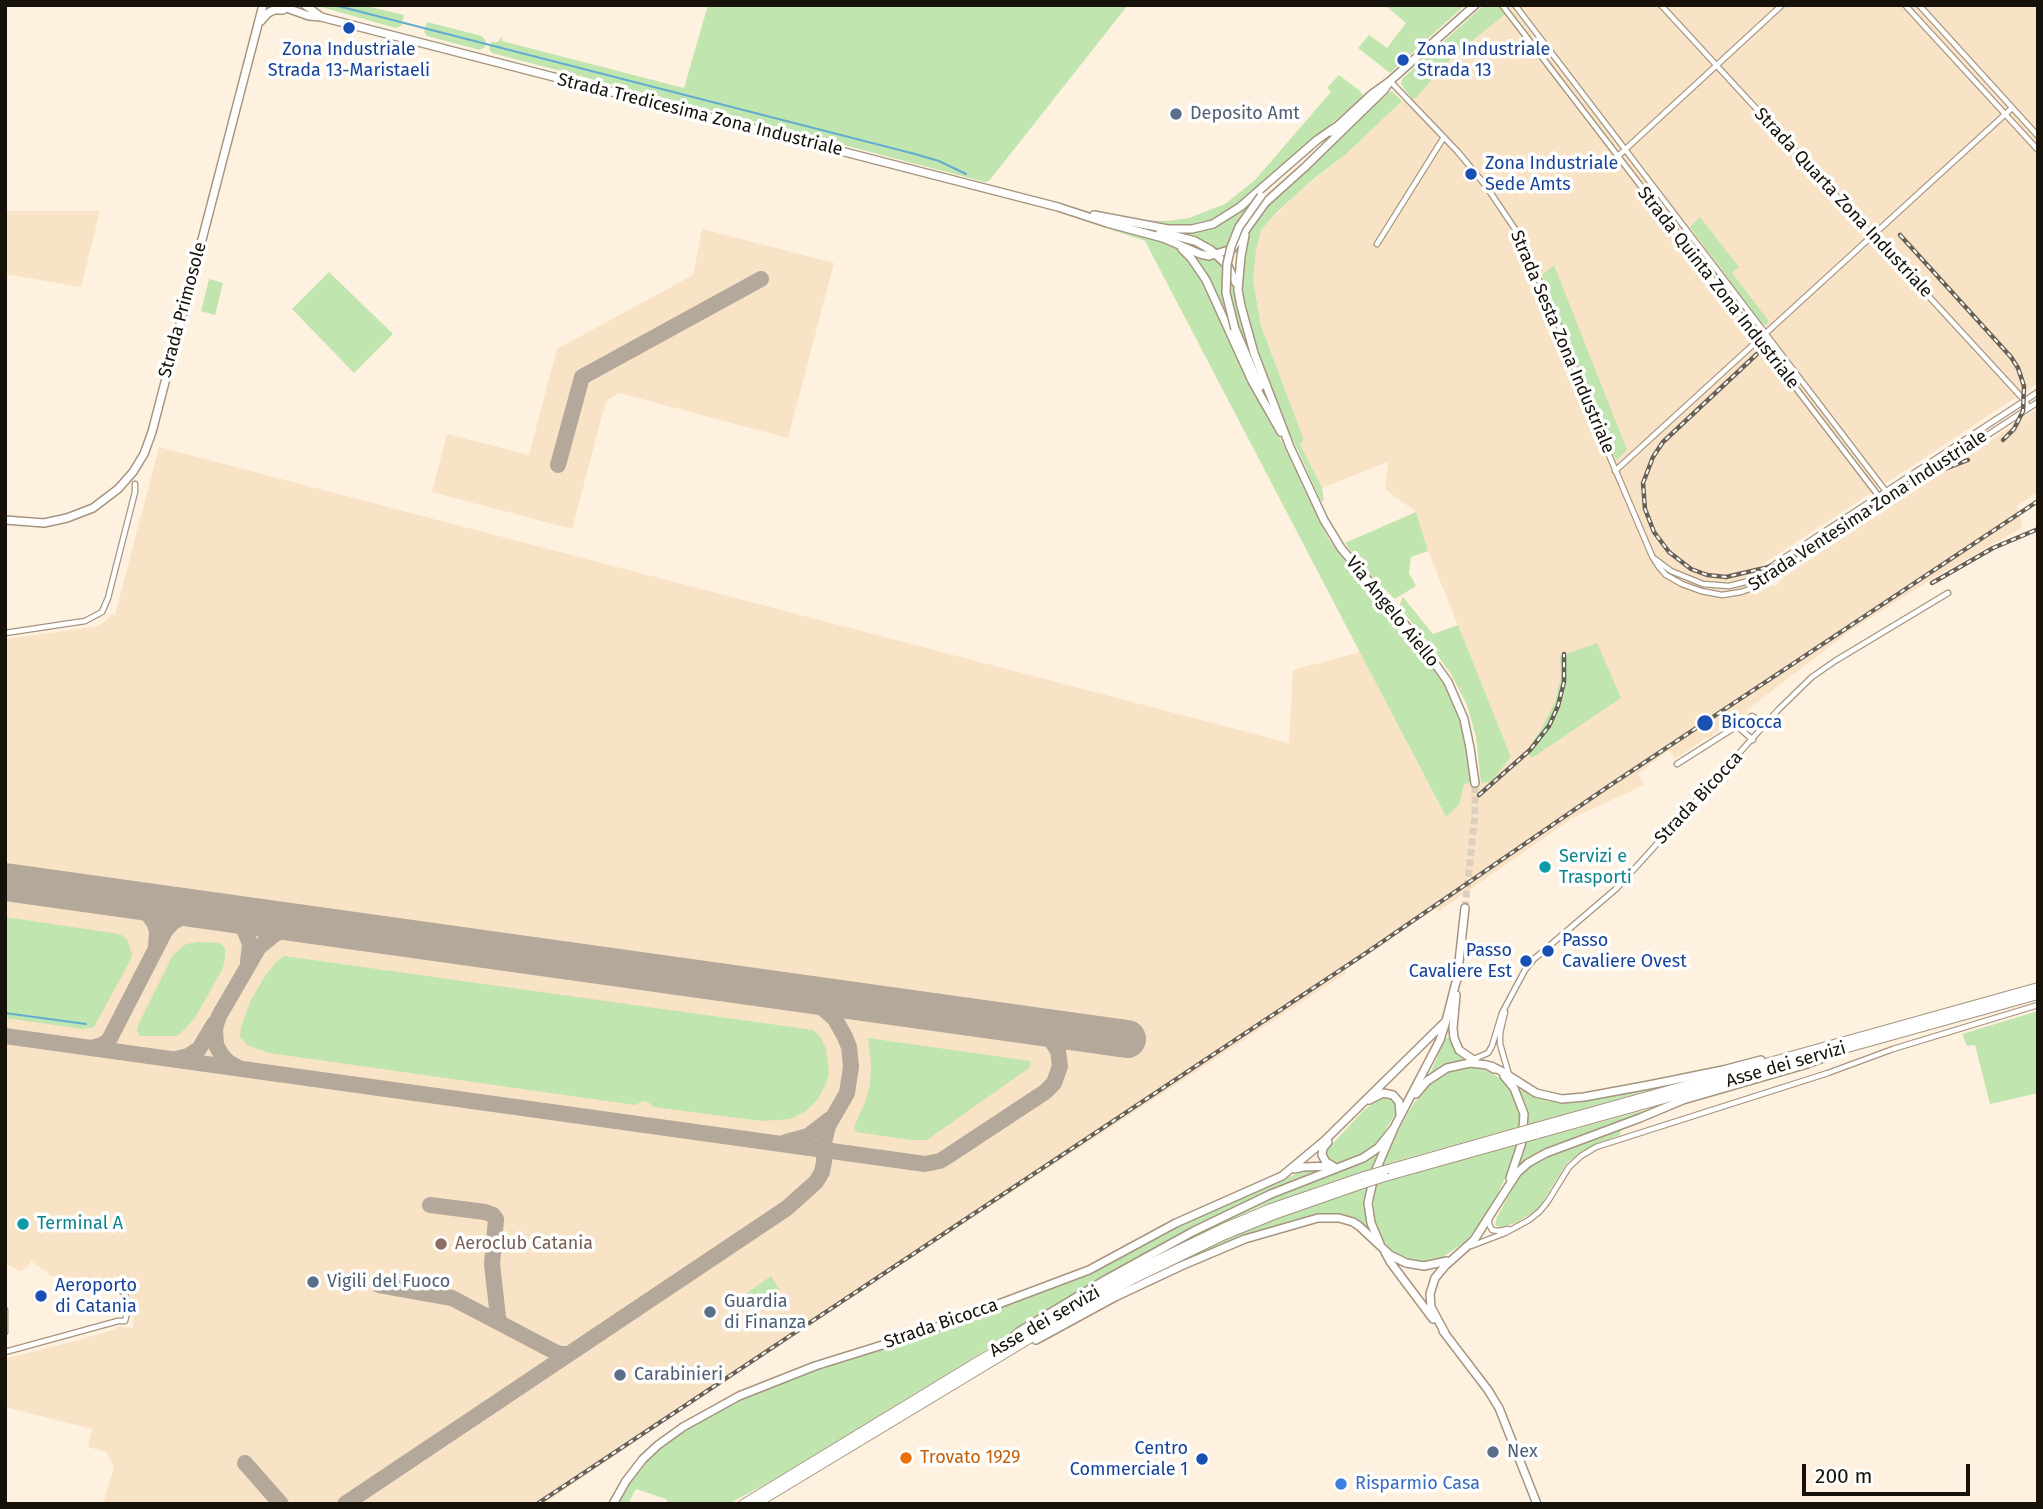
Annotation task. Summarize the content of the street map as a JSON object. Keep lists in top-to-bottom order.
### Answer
{
  "streets": {
    "main road": [
      "Strada Tredicesima Zona Industriale",
      "Strada Primosole",
      "Via Angelo Aiello",
      "Strada Bicocca",
      "Asse dei servizi"
    ],
    "street": [
      "Strada Quarta Zona Industriale",
      "Strada Quinta Zona Industriale",
      "Strada Sesta Zona Industriale",
      "Strada Ventesima Zona Industriale"
    ]
  },
  "crossings": [
    ["Strada Quarta Zona Industriale", "Strada Ventesima Zona Industriale"],
    ["Strada Quinta Zona Industriale", "Strada Ventesima Zona Industriale"],
    ["Strada Sesta Zona Industriale", "Strada Ventesima Zona Industriale"]
  ],
  "places": [
    "Zona Industriale Strada 13-Maristaeli",
    "Zona Industriale Strada 13",
    "Deposito Amt",
    "Zona Industriale Sede Amts",
    "Bicocca",
    "Servizi e Trasporti",
    "Passo Cavaliere Ovest",
    "Passo Cavaliere Est",
    "Terminal A",
    "Aeroclub Catania",
    "Vigili del Fuoco",
    "Aeroporto di Catania",
    "Guardia di Finanza",
    "Carabinieri",
    "Nex",
    "Trovato 1929",
    "Centro Commerciale 1",
    "Risparmio Casa"
  ],
  "scale_bar": "200 m"
}
